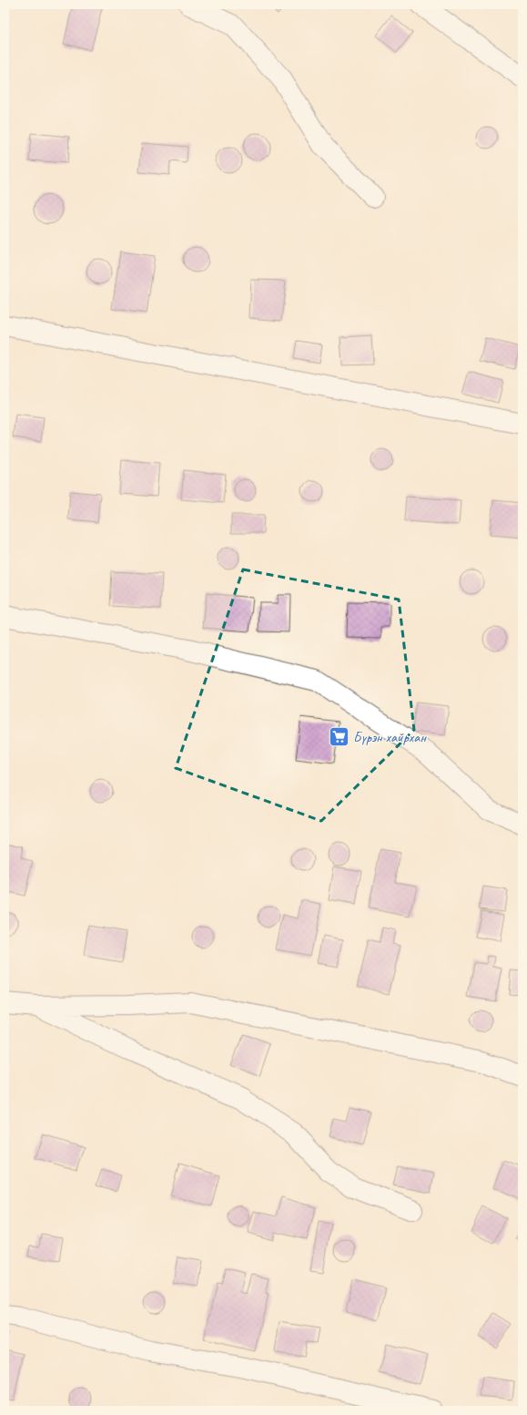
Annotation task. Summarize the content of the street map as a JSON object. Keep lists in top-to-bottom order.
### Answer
{
  "places": {
    "supermarket": ["Бүрэн хайрхан"]
  }
}
